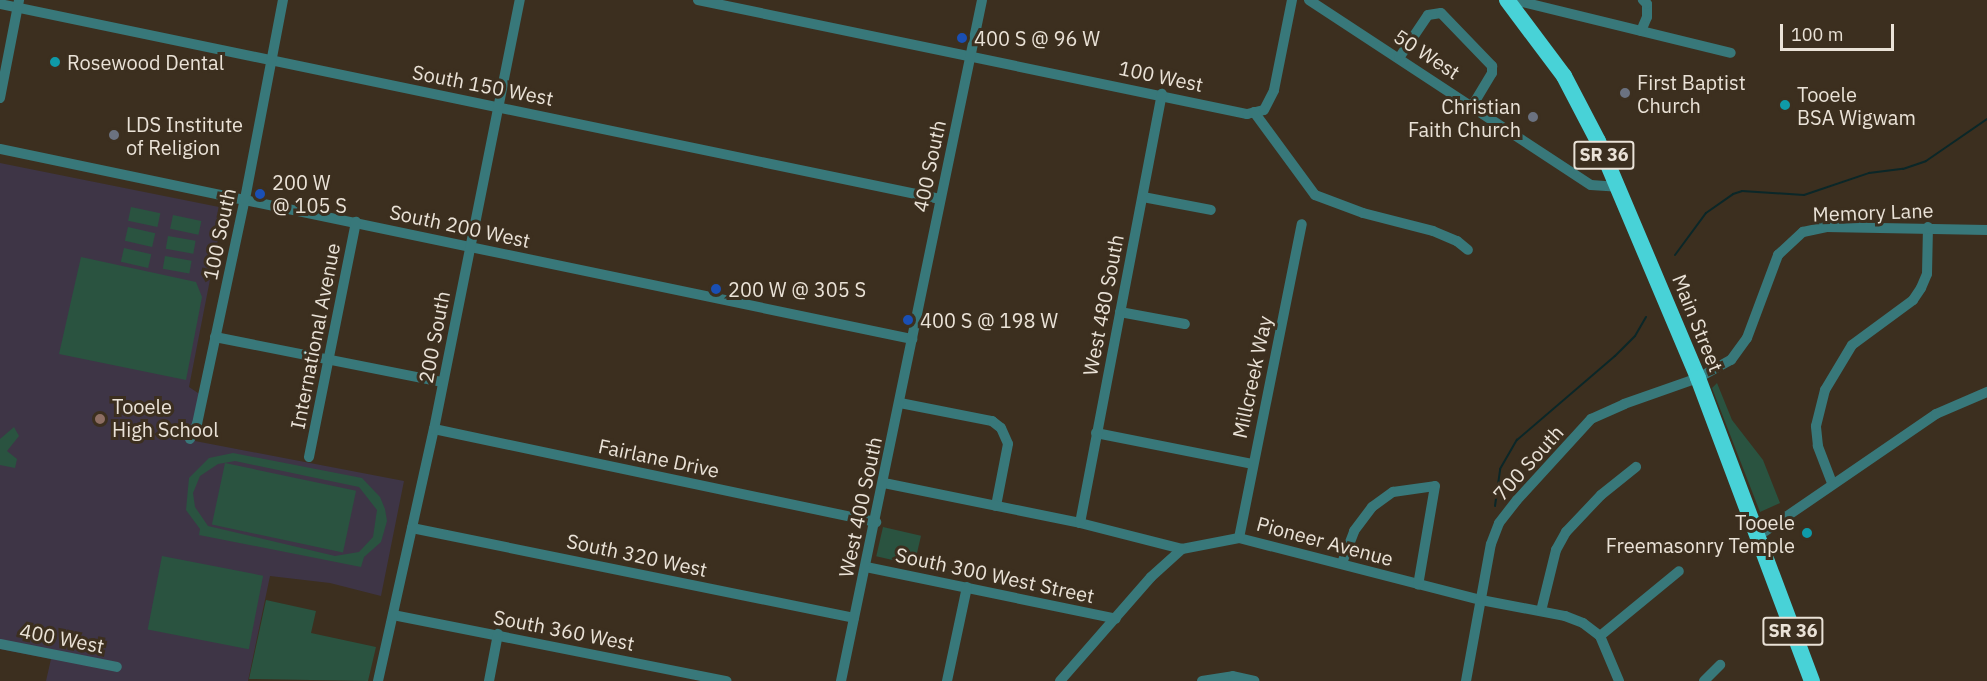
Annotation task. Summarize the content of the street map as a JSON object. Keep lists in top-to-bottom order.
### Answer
{
  "streets": {
    "highway": ["SR 36", "Main Street"],
    "street": [
      "50 West",
      "100 West",
      "South 150 West",
      "400 South",
      "Memory Lane",
      "South 200 West",
      "100 South",
      "West 480 South",
      "International Avenue",
      "200 South",
      "Millcreek Way",
      "Fairlane Drive",
      "700 South",
      "West 400 South",
      "Pioneer Avenue",
      "South 320 West",
      "South 300 West Street",
      "South 360 West",
      "400 West"
    ]
  },
  "crossings": [
    ["50 West", "Main Street"],
    ["100 West", "400 South"],
    ["100 West", "West 480 South"],
    ["South 150 West", "400 South"],
    ["South 150 West", "100 South"],
    ["South 150 West", "200 South"],
    ["400 South", "South 200 West"],
    ["400 South", "West 400 South"],
    ["Memory Lane", "Main Street"],
    ["Memory Lane", "700 South"],
    ["South 200 West", "100 South"],
    ["South 200 West", "International Avenue"],
    ["South 200 West", "200 South"],
    ["South 200 West", "West 400 South"],
    ["West 480 South", "Pioneer Avenue"],
    ["Main Street", "700 South"],
    ["200 South", "Fairlane Drive"],
    ["200 South", "South 320 West"],
    ["200 South", "South 360 West"],
    ["Millcreek Way", "Pioneer Avenue"],
    ["Fairlane Drive", "West 400 South"],
    ["700 South", "Pioneer Avenue"],
    ["West 400 South", "Pioneer Avenue"],
    ["West 400 South", "South 320 West"],
    ["West 400 South", "South 300 West Street"]
  ],
  "places": [
    "400 S @ 96 W",
    "Rosewood Dental",
    "First Baptist Church",
    "Tooele BSA Wigwam",
    "Christian Faith Church",
    "LDS Institute of Religion",
    "200 W @ 105 S",
    "200 W @ 305 S",
    "400 S @ 198 W",
    "Tooele High School",
    "Tooele Freemasonry Temple"
  ],
  "scale_bar": "100 m"
}
